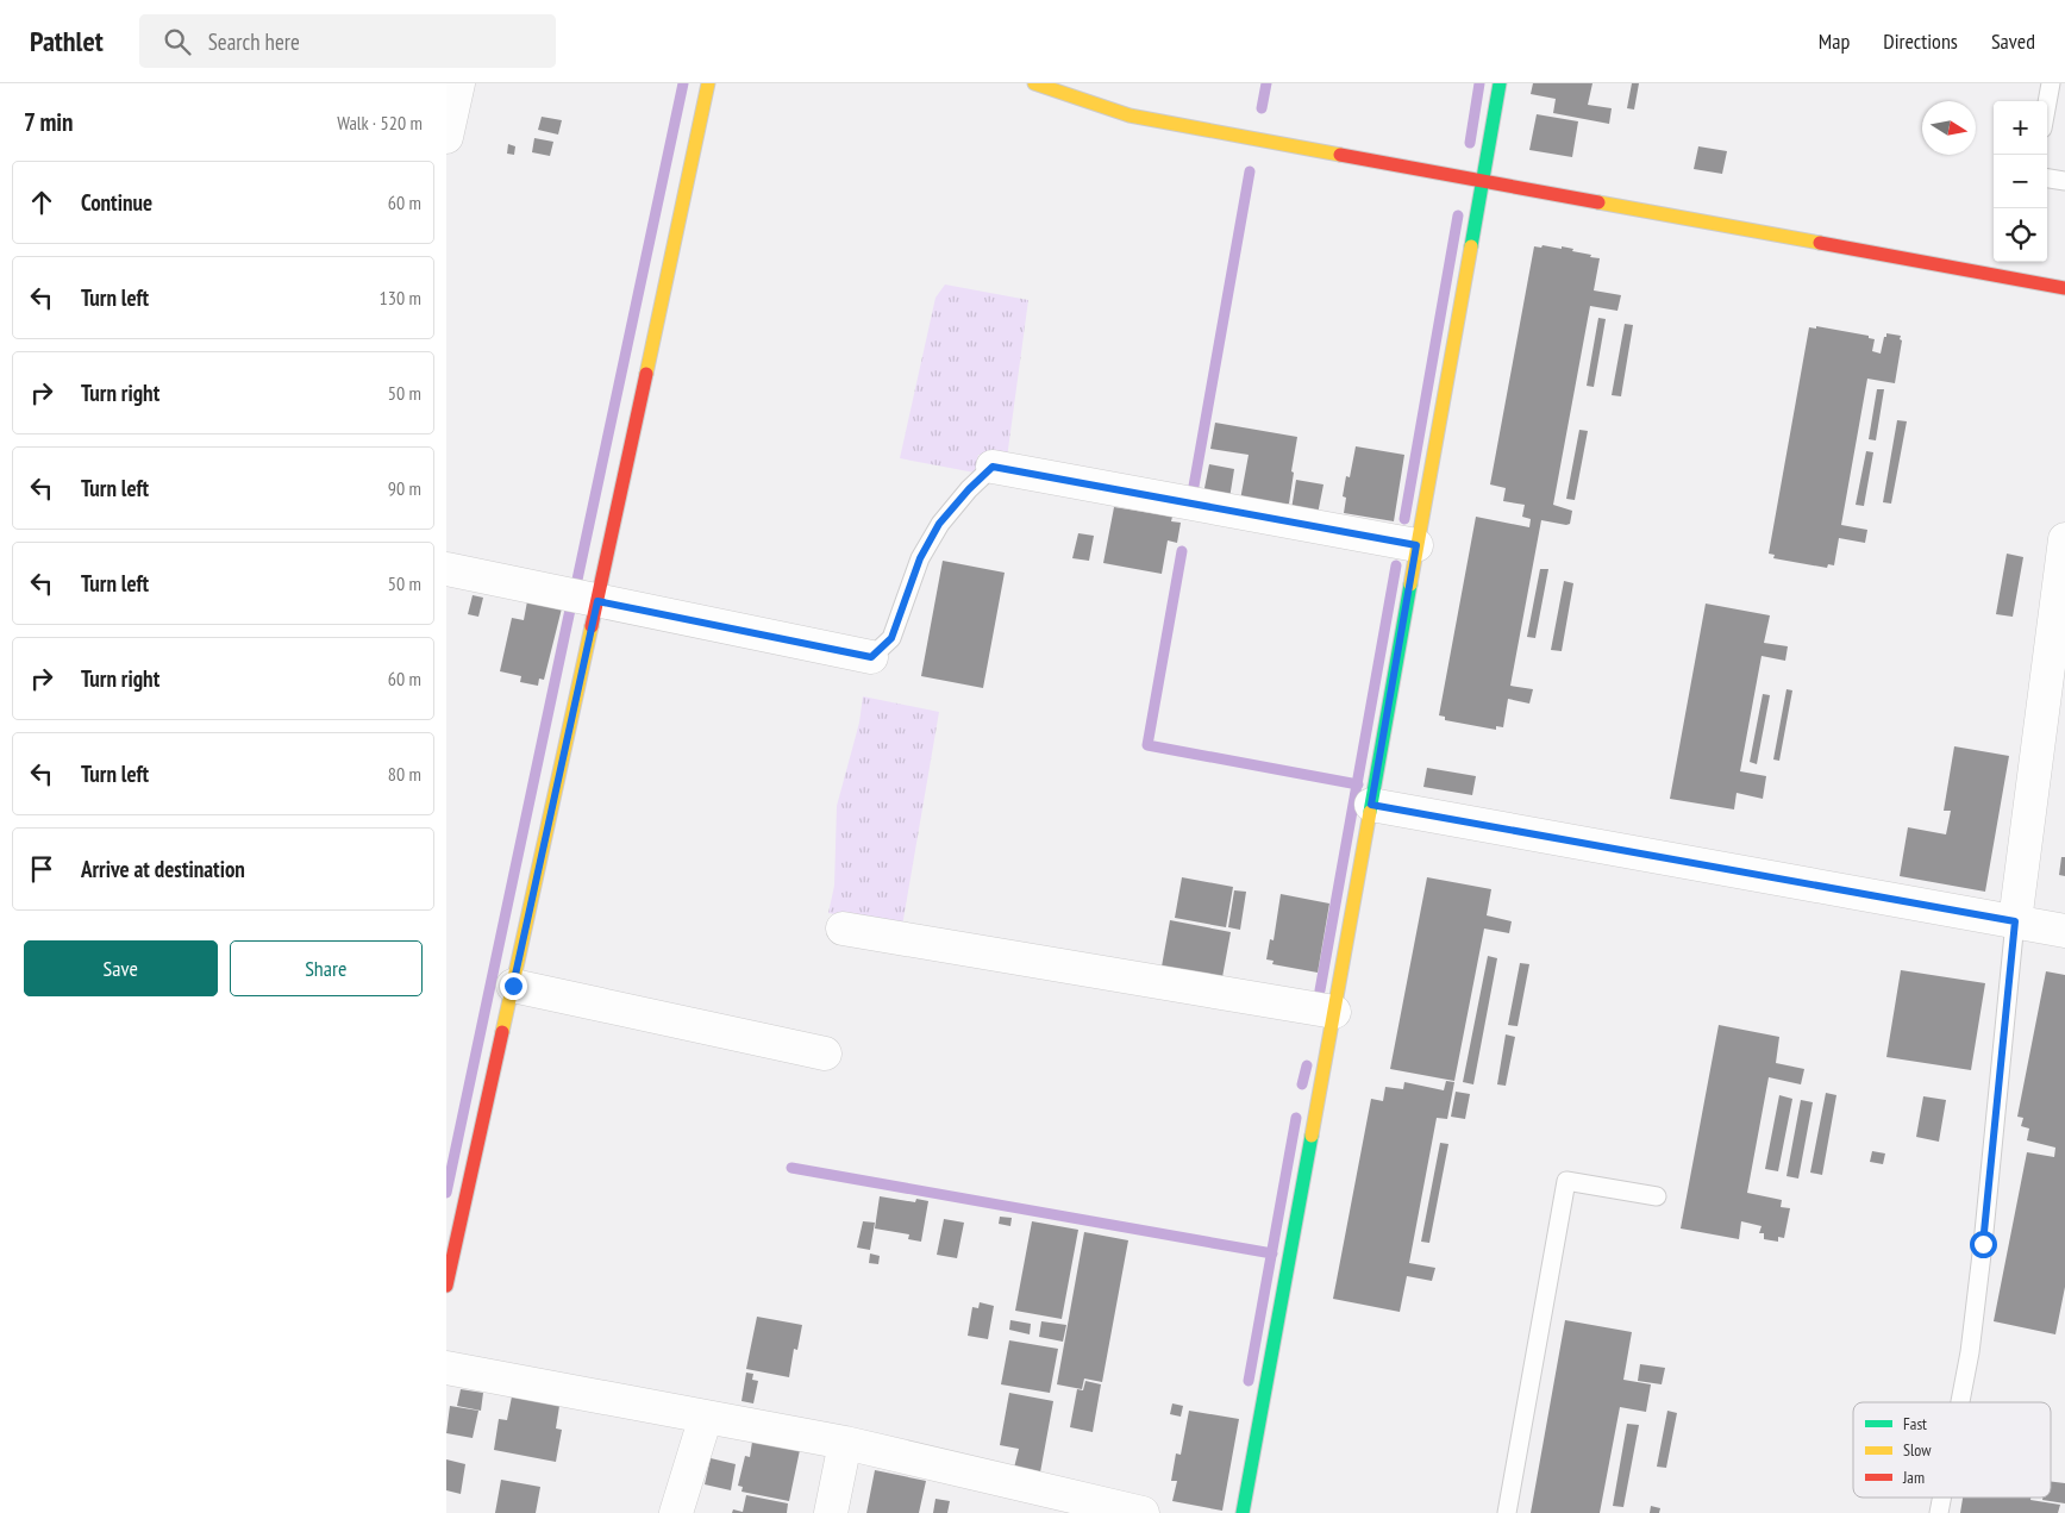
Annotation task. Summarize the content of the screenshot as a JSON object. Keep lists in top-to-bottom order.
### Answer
{
  "legend": ["Fast", "Slow", "Jam"],
  "north": "right",
  "page": {
    "header": "Pathlet",
    "search": "Search here",
    "nav": ["Map", "Directions", "Saved"],
    "heading": ["7 min", "Walk · 520 m"],
    "map_buttons": ["+", "−"],
    "list": [
      ["Continue", "60 m"],
      ["Turn left", "130 m"],
      ["Turn right", "50 m"],
      ["Turn left", "90 m"],
      ["Turn left", "50 m"],
      ["Turn right", "60 m"],
      ["Turn left", "80 m"],
      "Arrive at destination"
    ],
    "buttons": ["Save", "Share"]
  }
}
